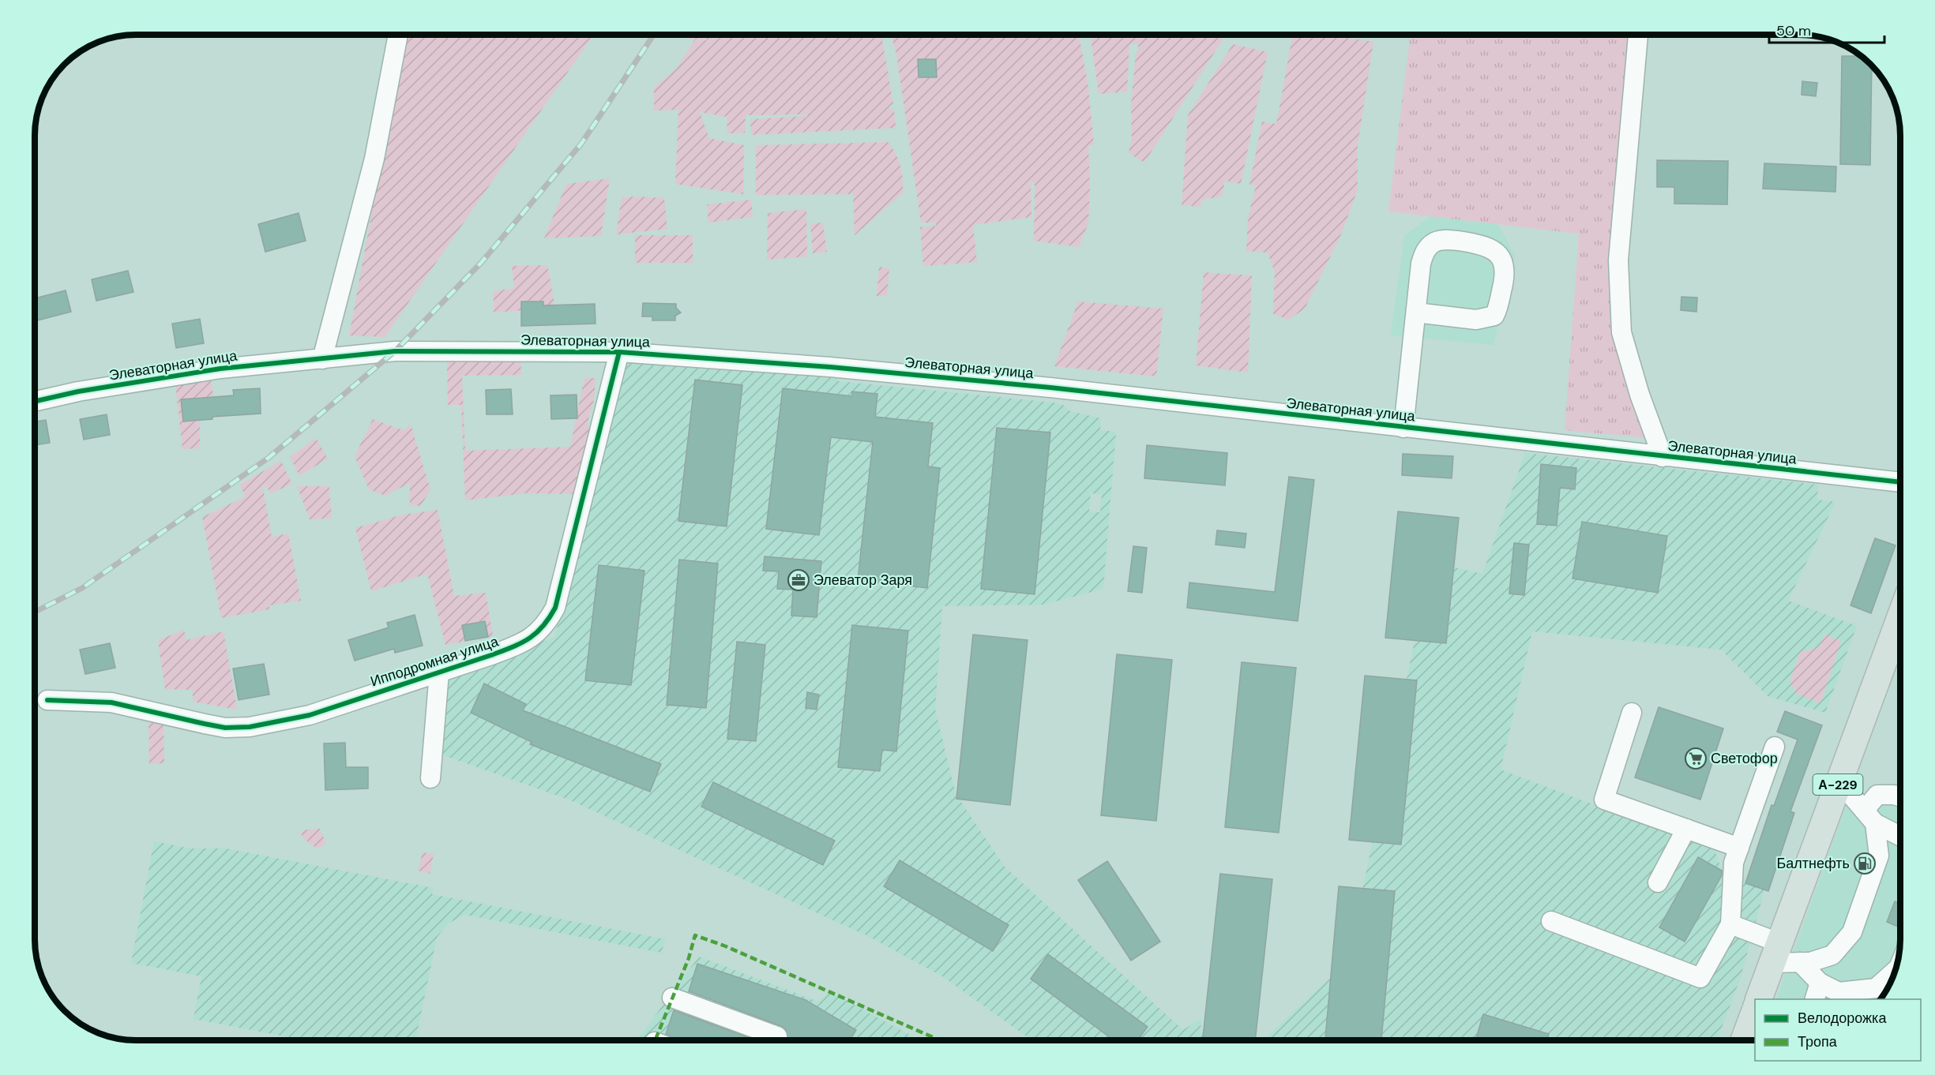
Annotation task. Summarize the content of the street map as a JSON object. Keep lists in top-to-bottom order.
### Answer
{
  "streets": {
    "highway": ["А-229"],
    "street": ["Элеваторная улица", "Ипподромная улица"]
  },
  "crossings": [
    ["Элеваторная улица", "Ипподромная улица"]
  ],
  "places": {
    "office": ["Элеватор Заря"],
    "supermarket": ["Светофор"],
    "fuel station": ["Балтнефть"]
  },
  "legend": ["Велодорожка", "Тропа"],
  "scale_bar": "50 m"
}
